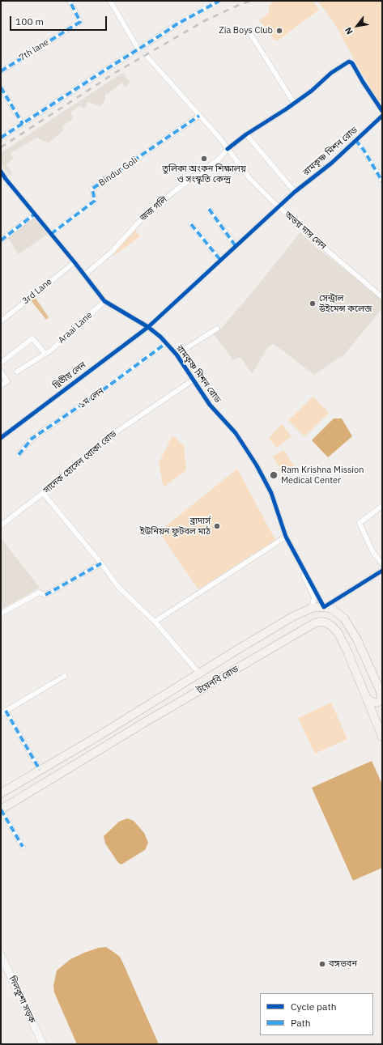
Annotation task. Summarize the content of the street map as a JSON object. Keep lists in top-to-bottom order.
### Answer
{
  "streets": {
    "main road": ["টয়েনবি রোড"],
    "street": [
      "7th lane",
      "রামকৃষ্ণ মিশন রোড",
      "Bindur Goli",
      "জজ গলি",
      "অভয় দাস লেন",
      "3rd Lane",
      "Araai Lane",
      "দ্বিতীয় লেন",
      "১ম লেন",
      "সাদেক হোসেন খোকা রোড",
      "দিলকুশা সড়ক"
    ]
  },
  "crossings": [
    ["রামকৃষ্ণ মিশন রোড", "Bindur Goli"],
    ["রামকৃষ্ণ মিশন রোড", "জজ গলি"],
    ["রামকৃষ্ণ মিশন রোড", "অভয় দাস লেন"],
    ["রামকৃষ্ণ মিশন রোড", "3rd Lane"],
    ["রামকৃষ্ণ মিশন রোড", "Araai Lane"],
    ["রামকৃষ্ণ মিশন রোড", "দ্বিতীয় লেন"],
    ["রামকৃষ্ণ মিশন রোড", "১ম লেন"],
    ["রামকৃষ্ণ মিশন রোড", "সাদেক হোসেন খোকা রোড"],
    ["রামকৃষ্ণ মিশন রোড", "টয়েনবি রোড"],
    ["Bindur Goli", "অভয় দাস লেন"],
    ["জজ গলি", "অভয় দাস লেন"]
  ],
  "places": [
    "Zia Boys Club",
    "তুলিকা অংকন শিক্ষালয় ও সংস্কৃতি কেন্দ্র",
    "সেন্ট্রাল উইমেন্স কলেজ",
    "Ram Krishna Mission Medical Center",
    "ব্রাদার্স ইউনিয়ন ফুটবল মাঠ",
    "বঙ্গভবন"
  ],
  "legend": ["Cycle path", "Path"],
  "scale_bar": "100 m",
  "north": "bottom left"
}
